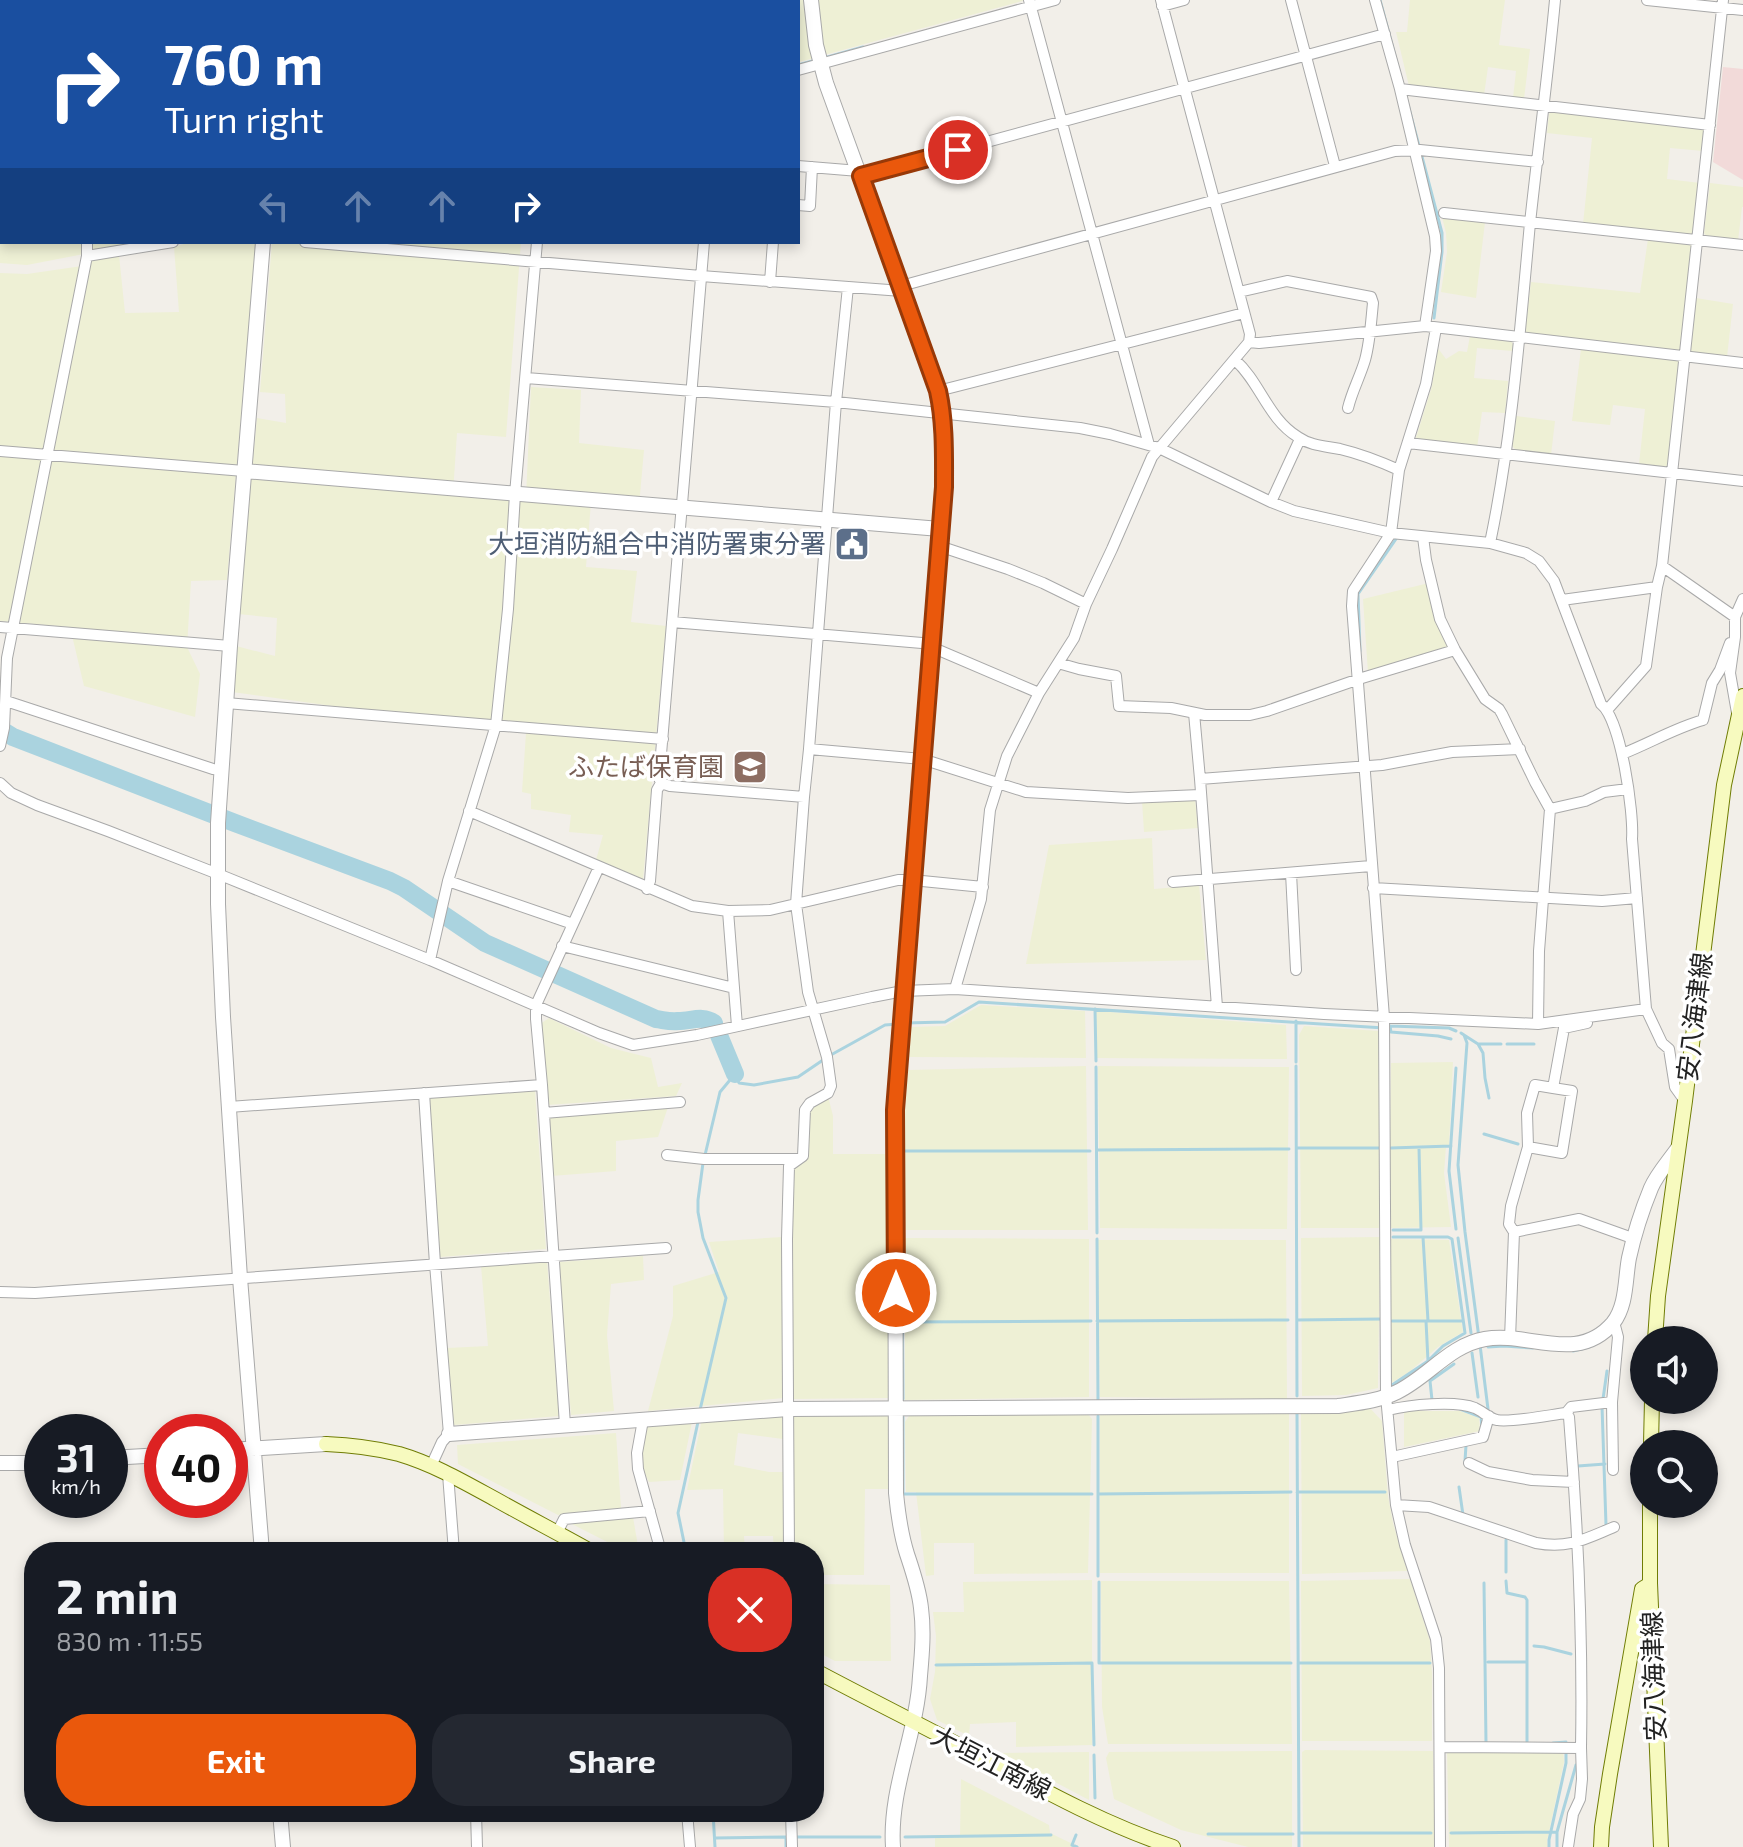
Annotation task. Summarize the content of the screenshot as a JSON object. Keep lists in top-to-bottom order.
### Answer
{
  "streets": {
    "main road": ["安八海津線", "大垣江南線"]
  },
  "places": {
    "public building": ["大垣消防組合中消防署東分署"],
    "school or university": ["ふたば保育園"]
  },
  "page": {
    "turn": ["760 m", "Turn right"],
    "speed": "31 km/h",
    "limit": "40",
    "heading": ["2 min", "830 m · 11:55"],
    "buttons": ["Exit", "Share"]
  }
}
